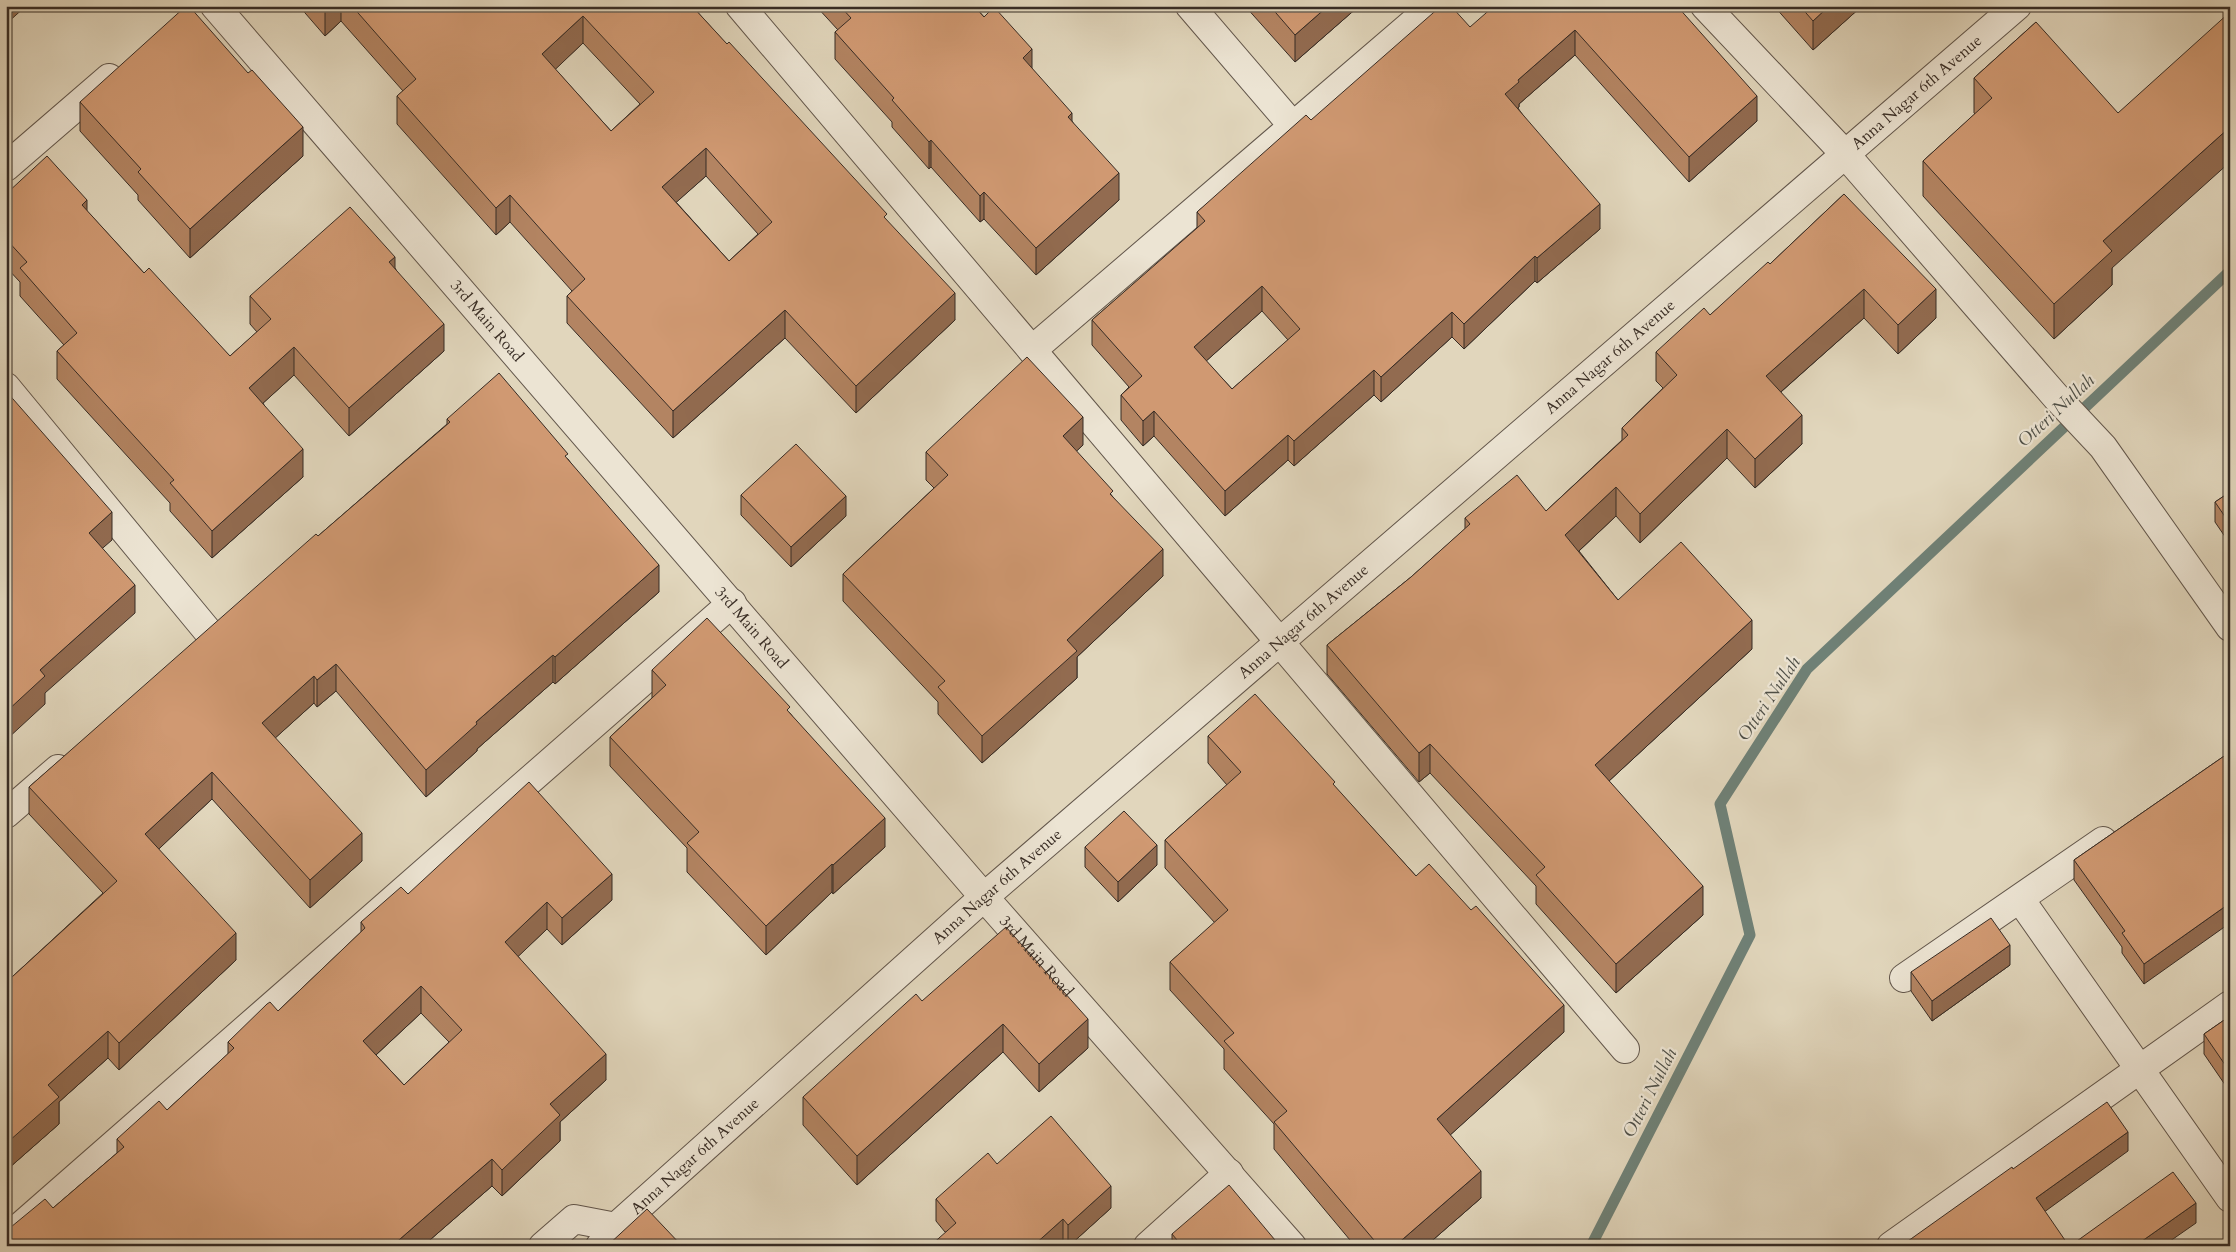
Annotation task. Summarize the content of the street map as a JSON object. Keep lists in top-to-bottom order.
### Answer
{
  "streets": {
    "street": ["Anna Nagar 6th Avenue", "3rd Main Road"]
  },
  "crossings": [
    ["Anna Nagar 6th Avenue", "3rd Main Road"]
  ],
  "water": ["Otteri Nullah"]
}
